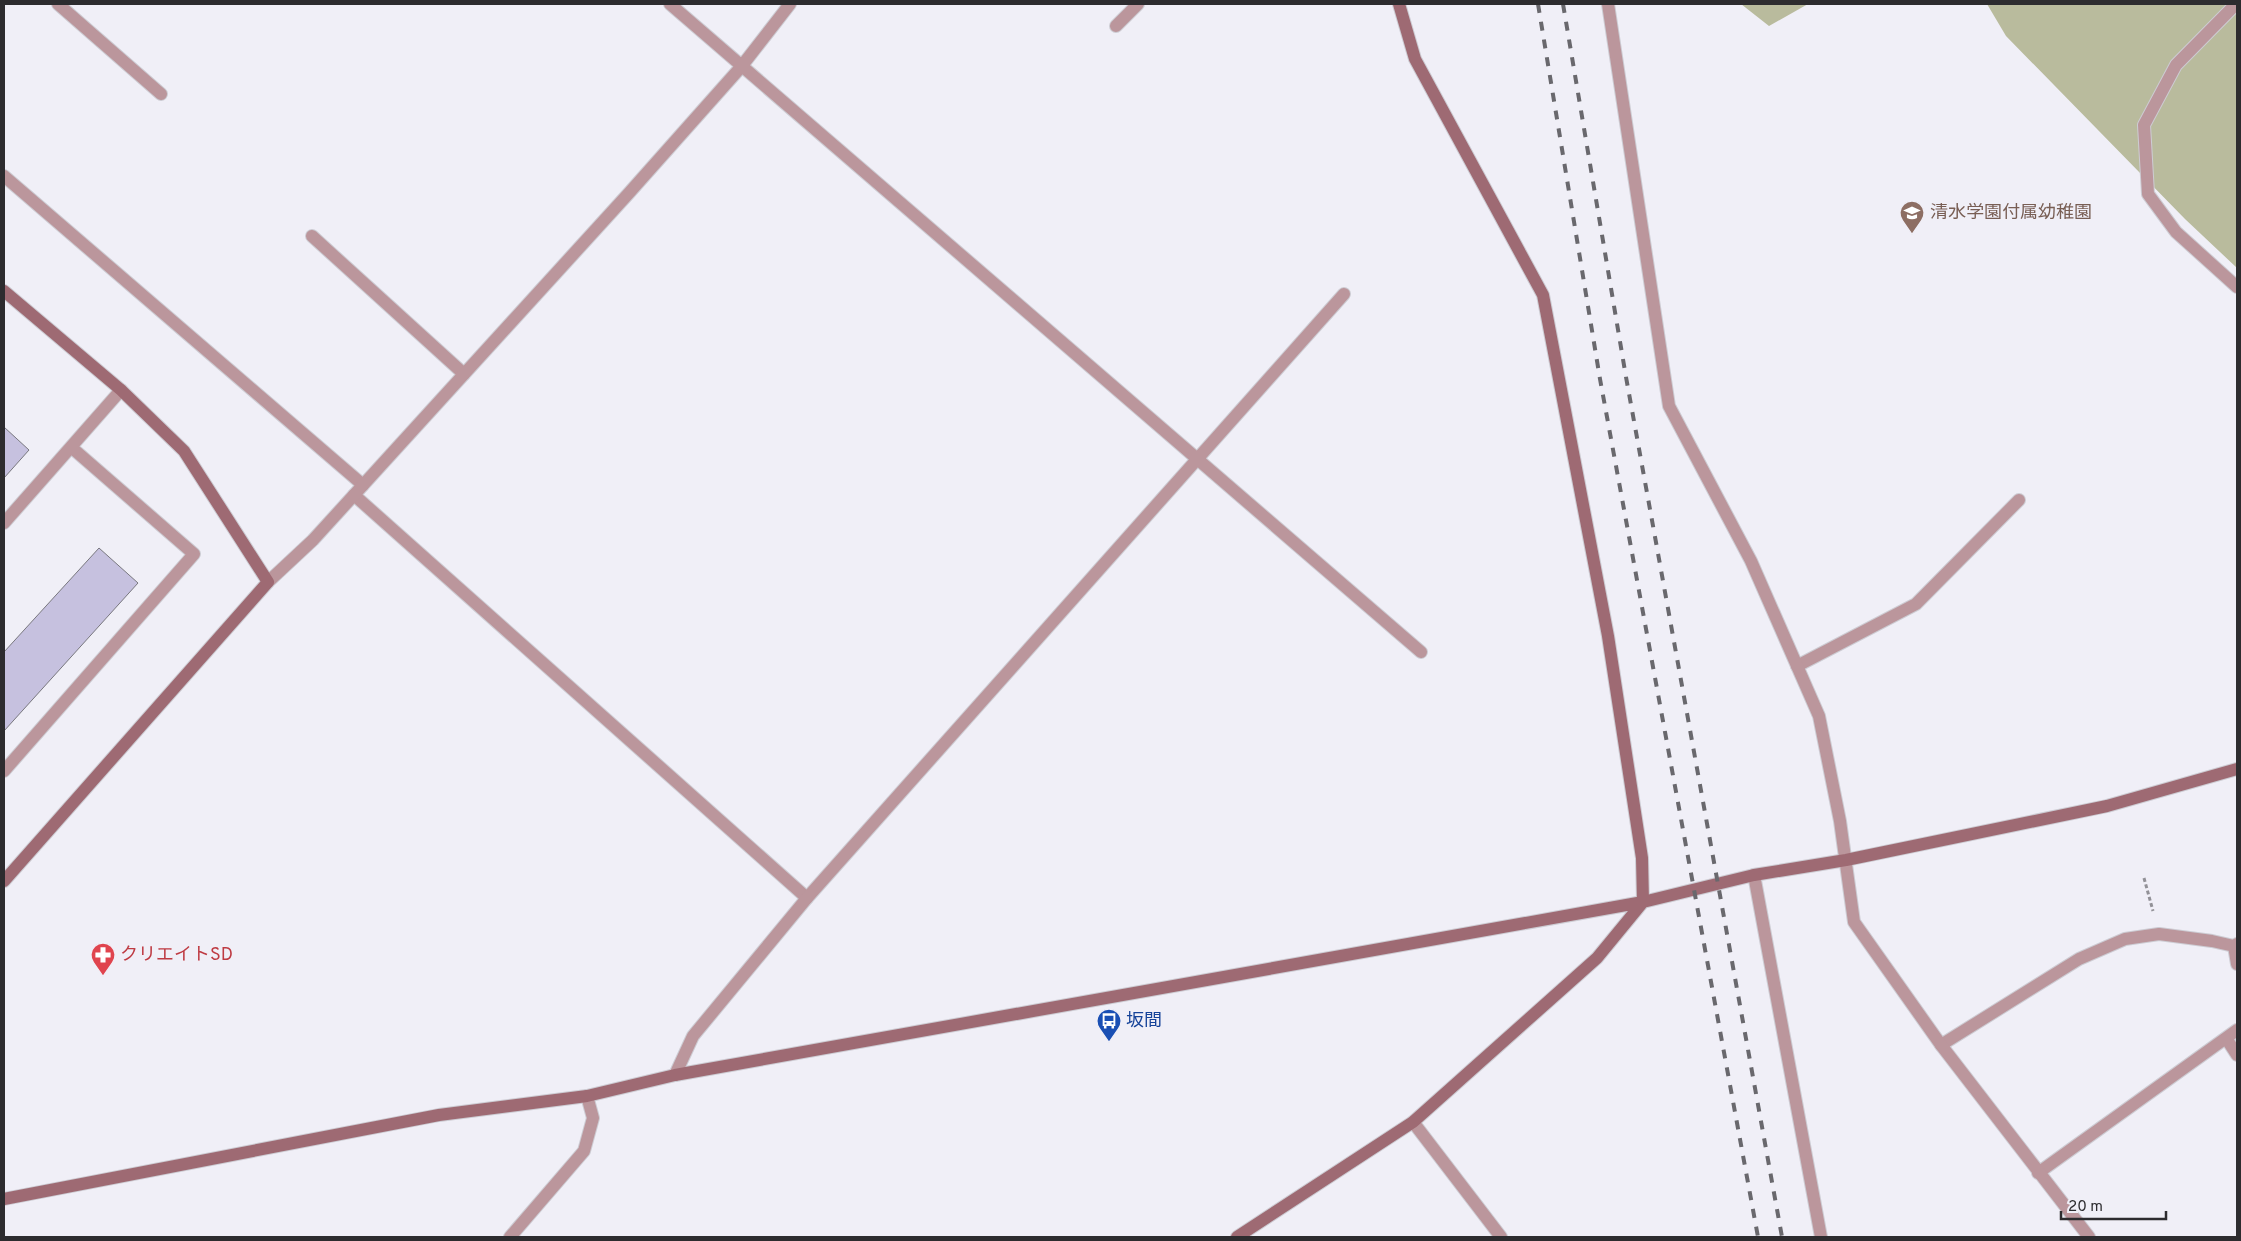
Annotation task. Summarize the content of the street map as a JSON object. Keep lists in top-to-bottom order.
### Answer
{
  "places": {
    "school or university": ["清水学園付属幼稚園"],
    "pharmacy": ["クリエイトSD"],
    "bus stop": ["坂間"]
  },
  "scale_bar": "20 m"
}
